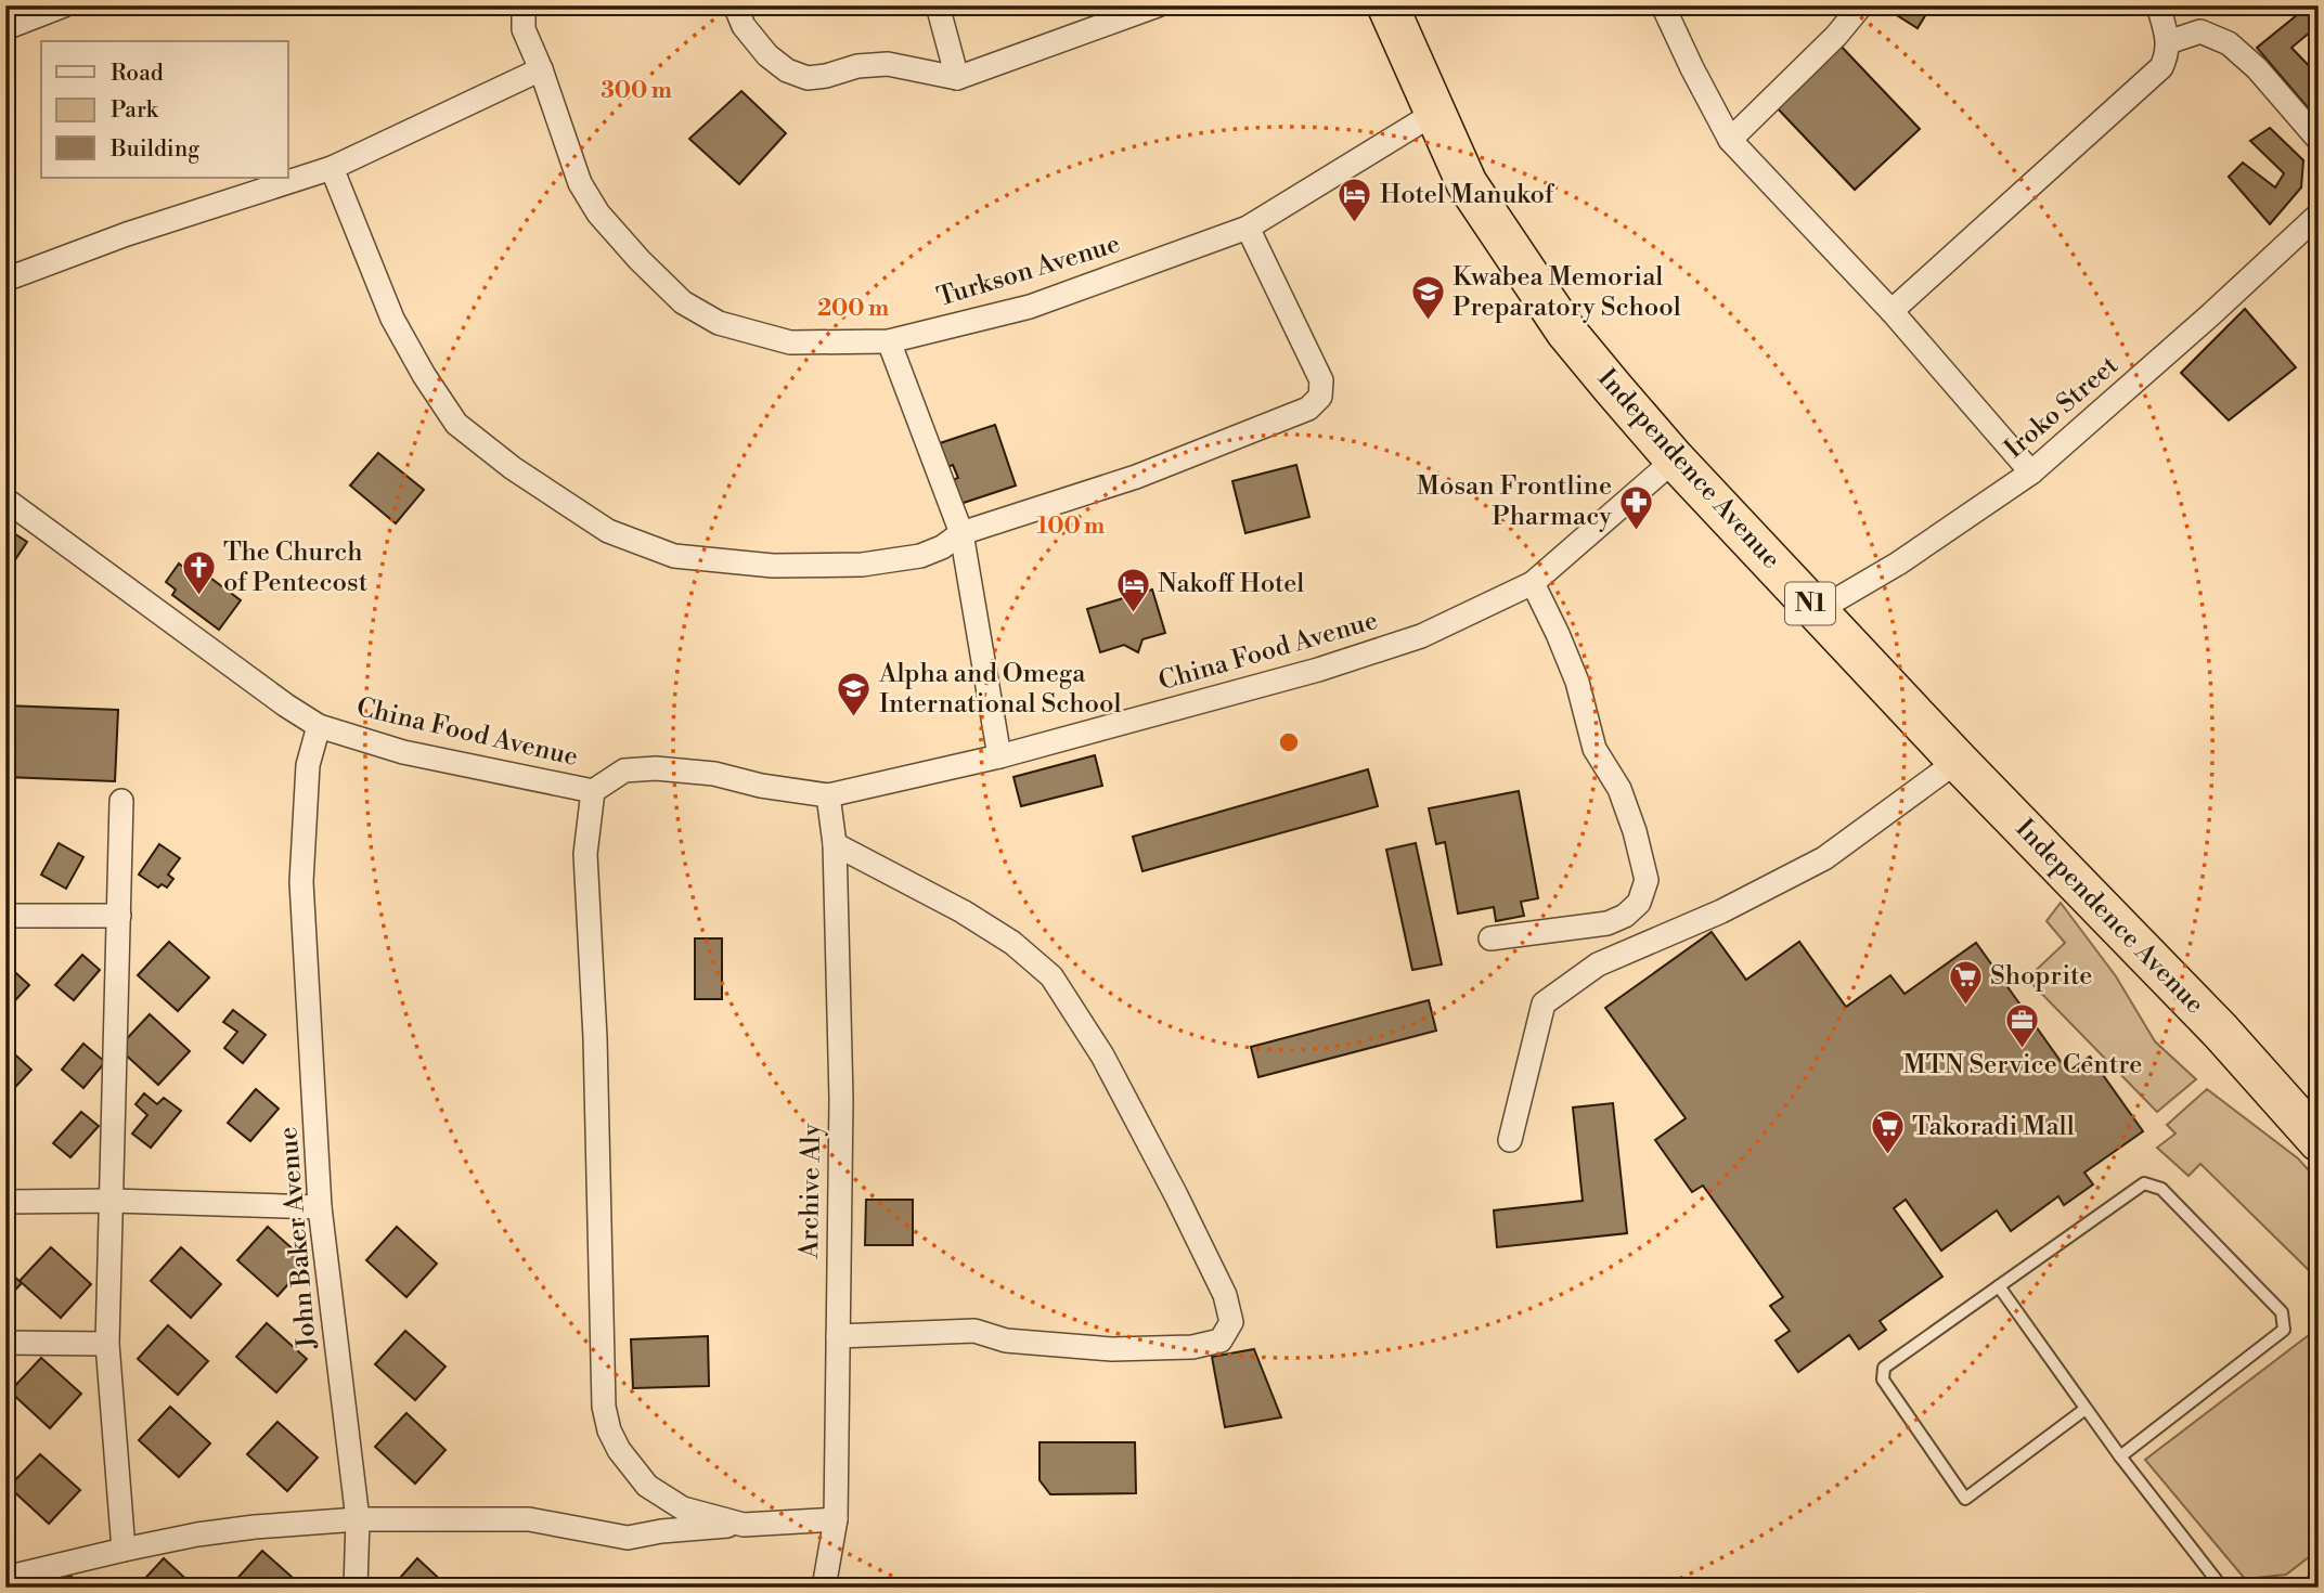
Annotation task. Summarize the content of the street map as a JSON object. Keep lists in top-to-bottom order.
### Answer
{
  "streets": {
    "highway": ["Independence Avenue", "N1"],
    "street": [
      "Turkson Avenue",
      "Iroko Street",
      "China Food Avenue",
      "Archive Aly",
      "John Baker Avenue"
    ]
  },
  "crossings": [
    ["Turkson Avenue", "Independence Avenue"],
    ["Iroko Street", "Independence Avenue"],
    ["Independence Avenue", "China Food Avenue"],
    ["China Food Avenue", "Archive Aly"],
    ["China Food Avenue", "John Baker Avenue"]
  ],
  "places": {
    "hotel": ["Hotel Manukof", "Nakoff Hotel"],
    "school or university": ["Kwabea Memorial Preparatory School", "Alpha and Omega International School"],
    "pharmacy": ["Mosan Frontline Pharmacy"],
    "church": ["The Church of Pentecost"],
    "supermarket": ["Shoprite", "Takoradi Mall"],
    "office": ["MTN Service Centre"]
  },
  "legend": ["Road", "Park", "Building"],
  "rings": ["300 m", "200 m", "100 m"]
}
